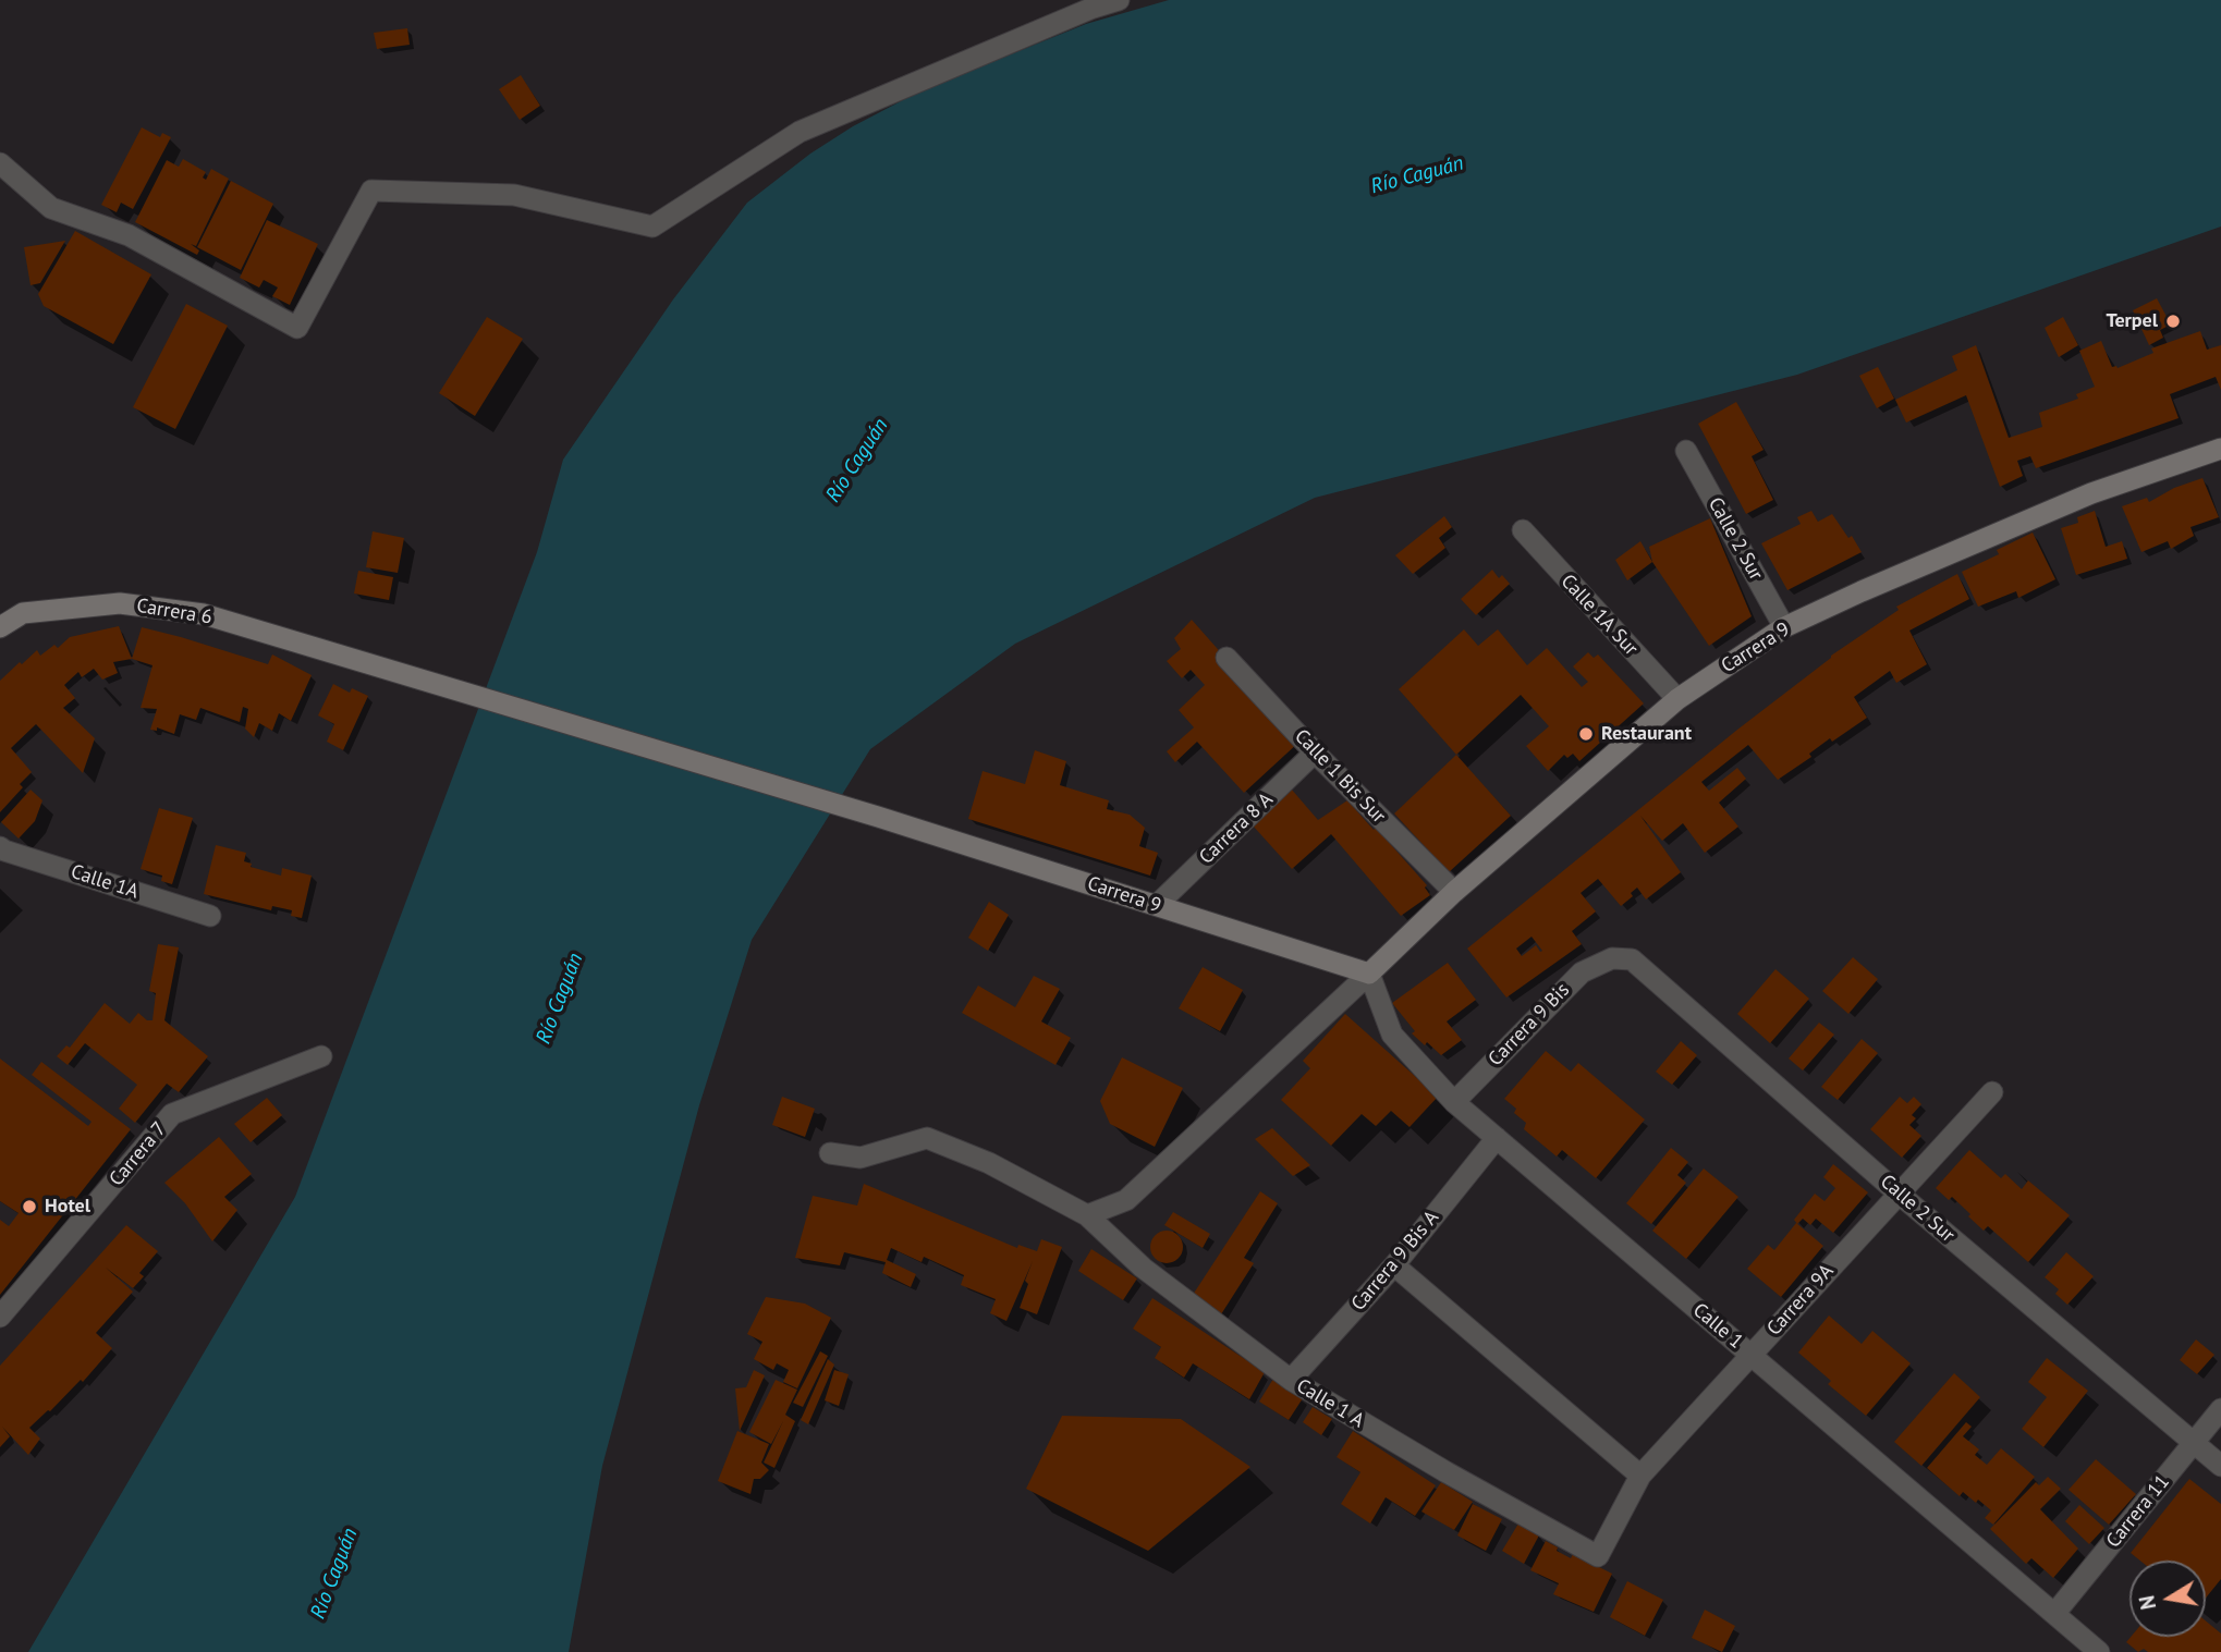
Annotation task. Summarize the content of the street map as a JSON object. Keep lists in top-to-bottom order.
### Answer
{
  "streets": {
    "main road": ["Carrera 6", "Carrera 9"],
    "street": [
      "Calle 2 Sur",
      "Calle 1A Sur",
      "Calle 1 Bis Sur",
      "Carrera 8 A",
      "Calle 1A",
      "Carrera 9 Bis",
      "Carrera 7",
      "Carrera 9 Bis A",
      "Carrera 9A",
      "Calle 1",
      "Calle 1 A",
      "Carrera 11"
    ]
  },
  "crossings": [
    ["Calle 2 Sur", "Carrera 9"],
    ["Calle 2 Sur", "Carrera 9 Bis"],
    ["Calle 2 Sur", "Carrera 9A"],
    ["Calle 2 Sur", "Carrera 11"],
    ["Carrera 6", "Carrera 9"],
    ["Calle 1A Sur", "Carrera 9"],
    ["Carrera 9", "Calle 1 Bis Sur"],
    ["Carrera 9", "Carrera 8 A"],
    ["Carrera 9", "Calle 1"],
    ["Carrera 9", "Calle 1 A"],
    ["Calle 1 Bis Sur", "Carrera 8 A"],
    ["Carrera 9 Bis", "Calle 1"],
    ["Carrera 9 Bis A", "Calle 1"],
    ["Carrera 9 Bis A", "Calle 1 A"],
    ["Carrera 9A", "Calle 1"],
    ["Carrera 9A", "Calle 1 A"],
    ["Calle 1", "Carrera 11"]
  ],
  "water": ["Río Caguán"],
  "places": ["Terpel", "Restaurant", "Hotel"],
  "north": "left"
}
